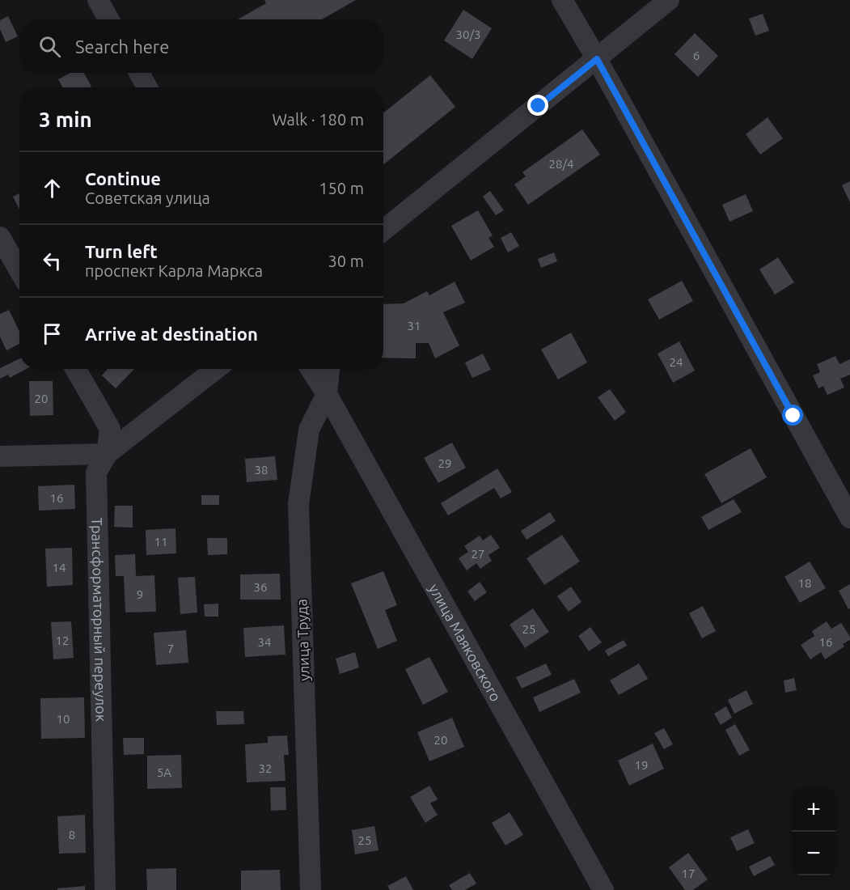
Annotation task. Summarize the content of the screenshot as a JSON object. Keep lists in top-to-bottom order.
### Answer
{
  "streets": {
    "street": ["Трансформаторный переулок", "улица Труда", "улица Маяковского"]
  },
  "crossings": [
    ["улица Труда", "улица Маяковского"]
  ],
  "house_numbers": [
    "30/3",
    "6",
    "28/4",
    "31",
    "24",
    "20",
    "29",
    "38",
    "16",
    "11",
    "27",
    "14",
    "18",
    "36",
    "9",
    "25",
    "12",
    "34",
    "16",
    "7",
    "10",
    "20",
    "19",
    "32",
    "5А",
    "8",
    "25",
    "17"
  ],
  "page": {
    "search": "Search here",
    "heading": ["3 min", "Walk · 180 m"],
    "list": [
      ["Continue", "Советская улица", "150 m"],
      ["Turn left", "проспект Карла Маркса", "30 m"],
      "Arrive at destination"
    ],
    "map_buttons": ["+", "−"]
  }
}
